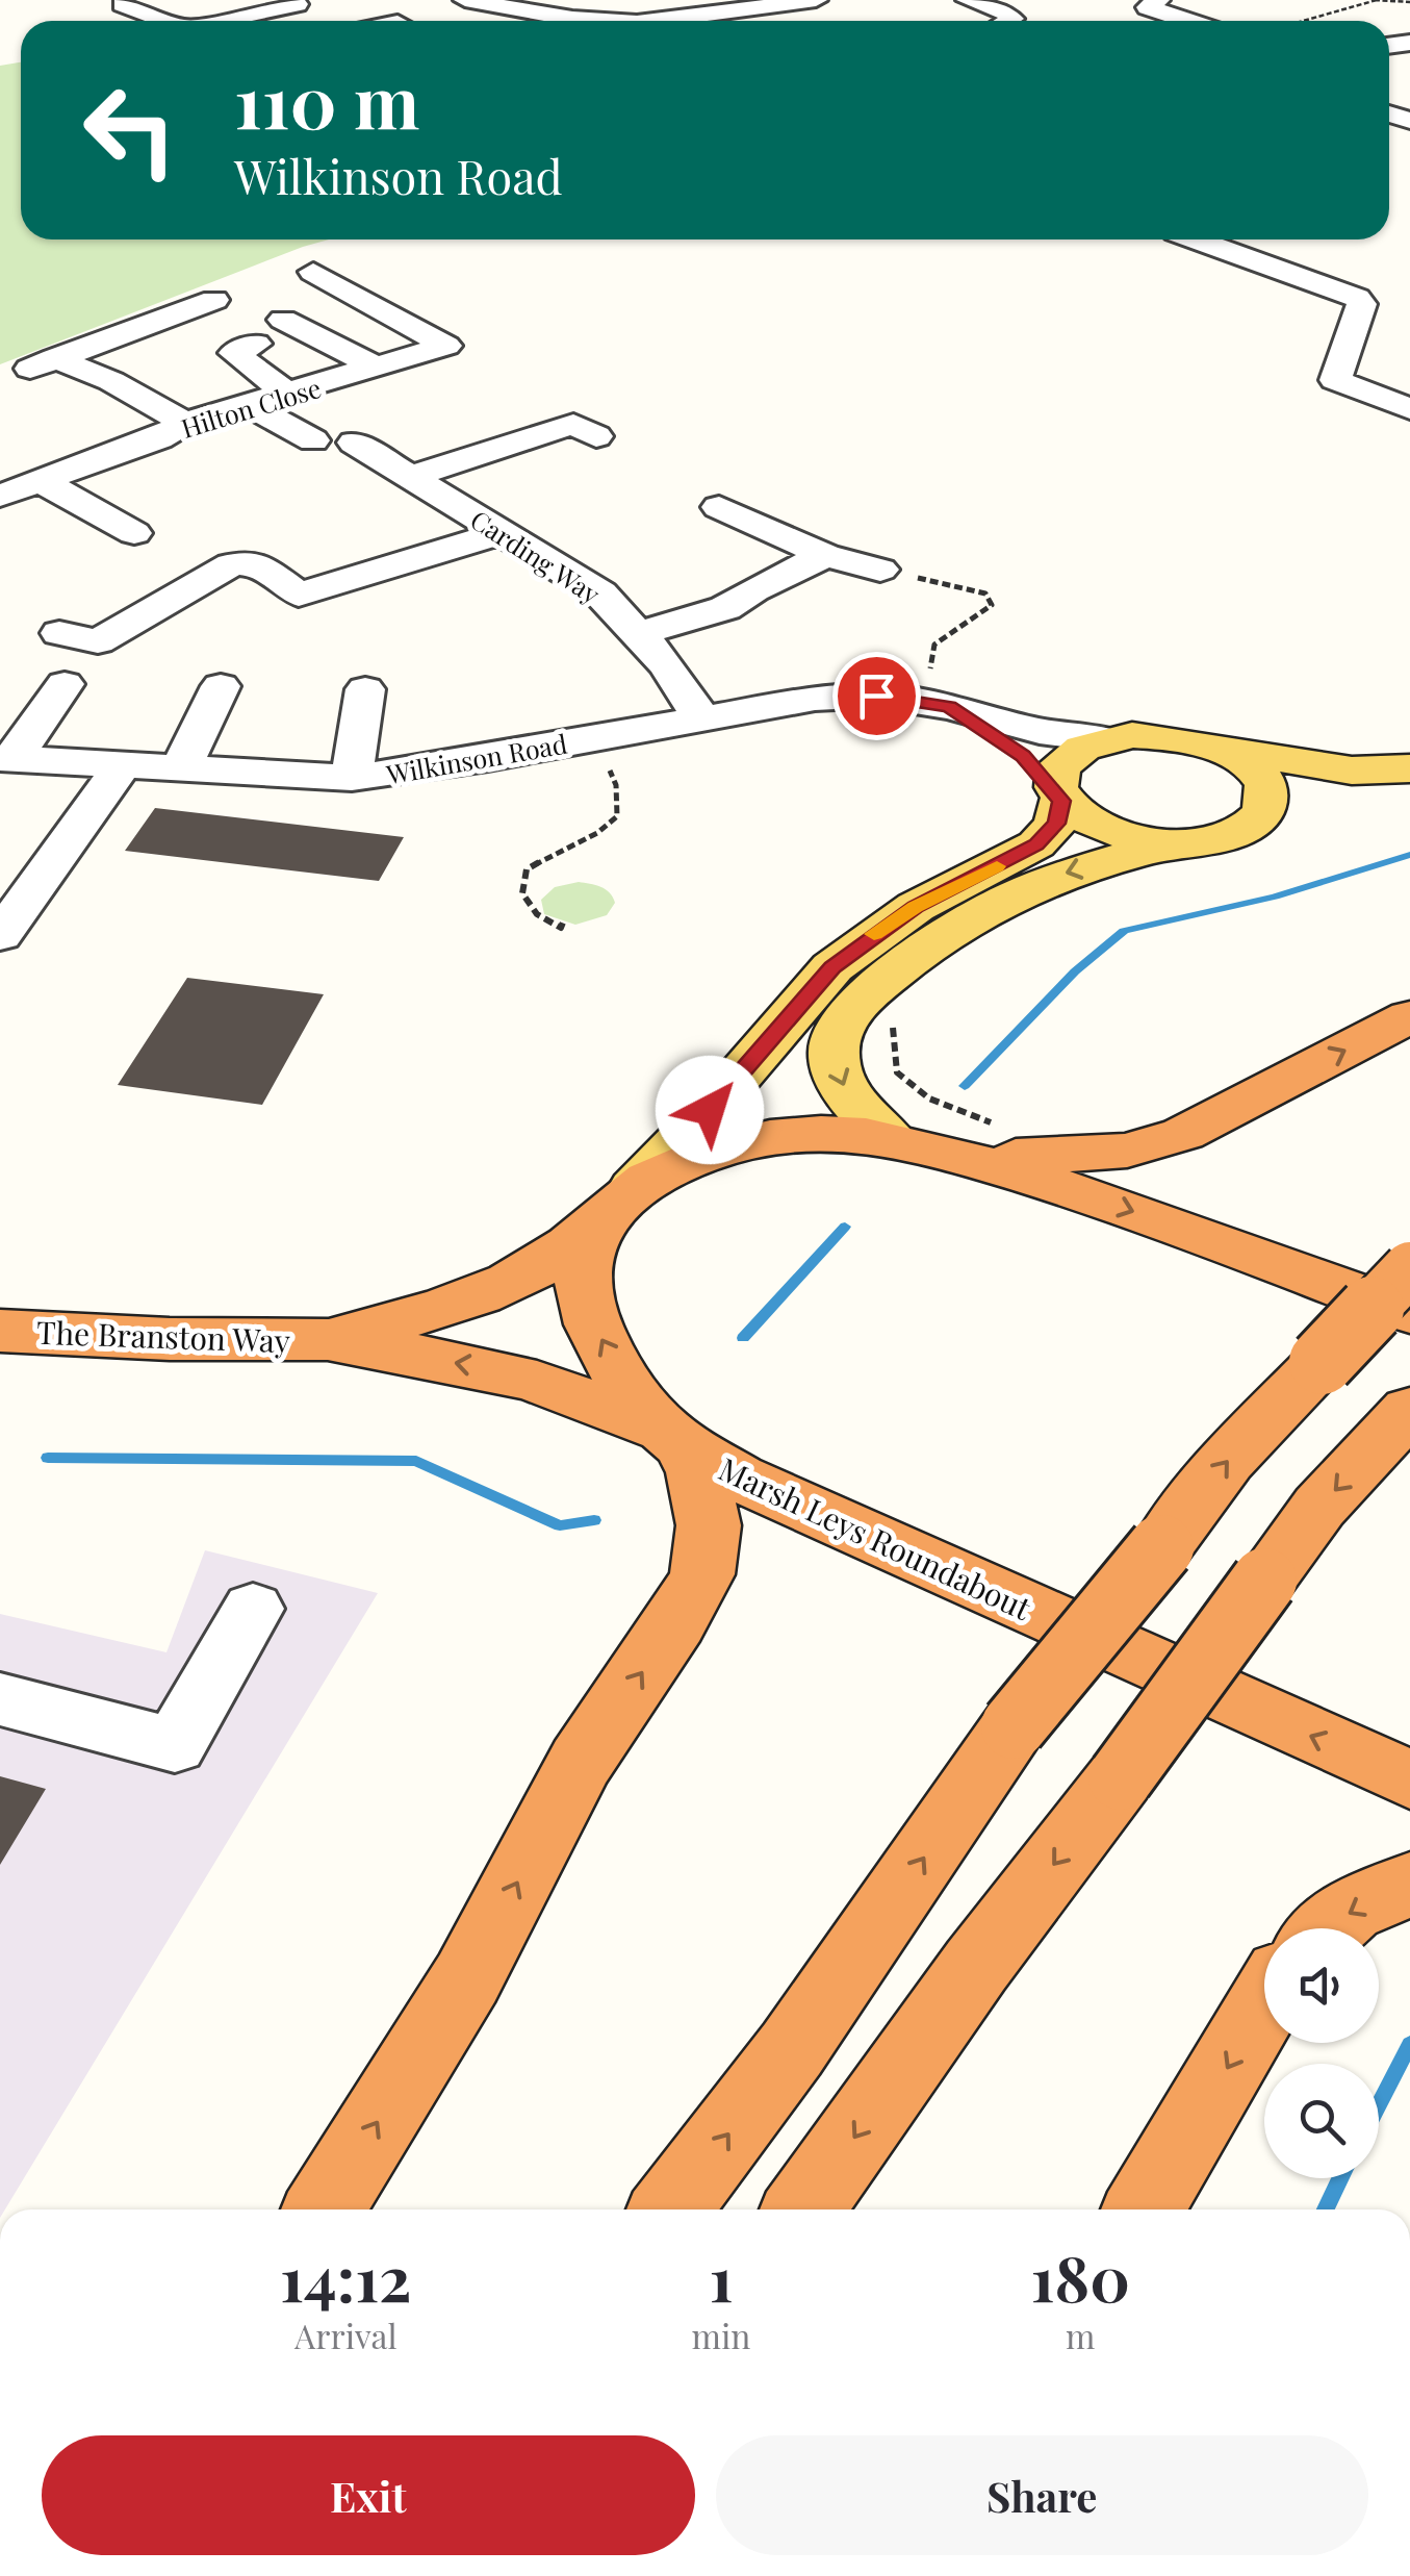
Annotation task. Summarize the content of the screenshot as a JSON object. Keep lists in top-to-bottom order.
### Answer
{
  "streets": {
    "highway": ["The Branston Way", "Marsh Leys Roundabout"],
    "street": ["Hilton Close", "Carding Way", "Wilkinson Road"]
  },
  "crossings": [
    ["Carding Way", "Wilkinson Road"],
    ["The Branston Way", "Marsh Leys Roundabout"]
  ],
  "one_way": ["The Branston Way"],
  "page": {
    "turn": ["110 m", "Wilkinson Road"],
    "eta": [
      "14:12",
      "Arrival",
      "1",
      "min",
      "180",
      "m"
    ],
    "buttons": ["Exit", "Share"]
  }
}
